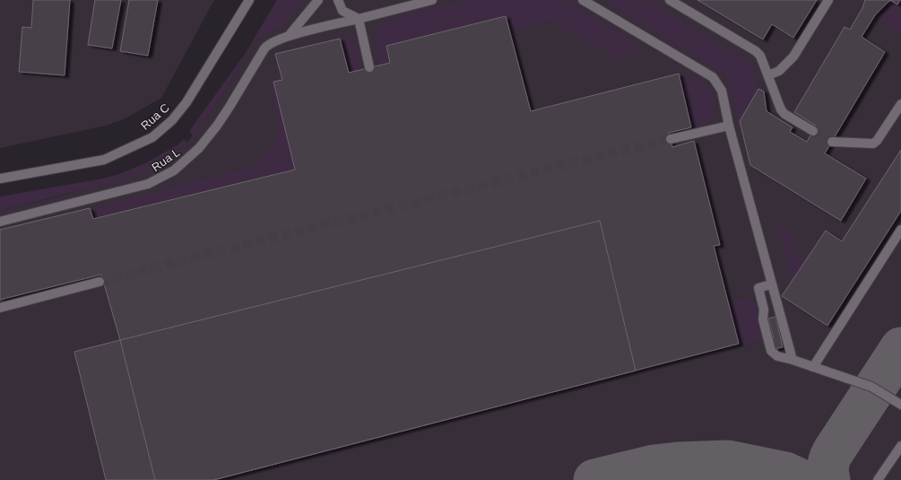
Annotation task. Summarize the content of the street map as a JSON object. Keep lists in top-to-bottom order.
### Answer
{
  "streets": {
    "street": ["Rua C", "Rua L"]
  }
}
